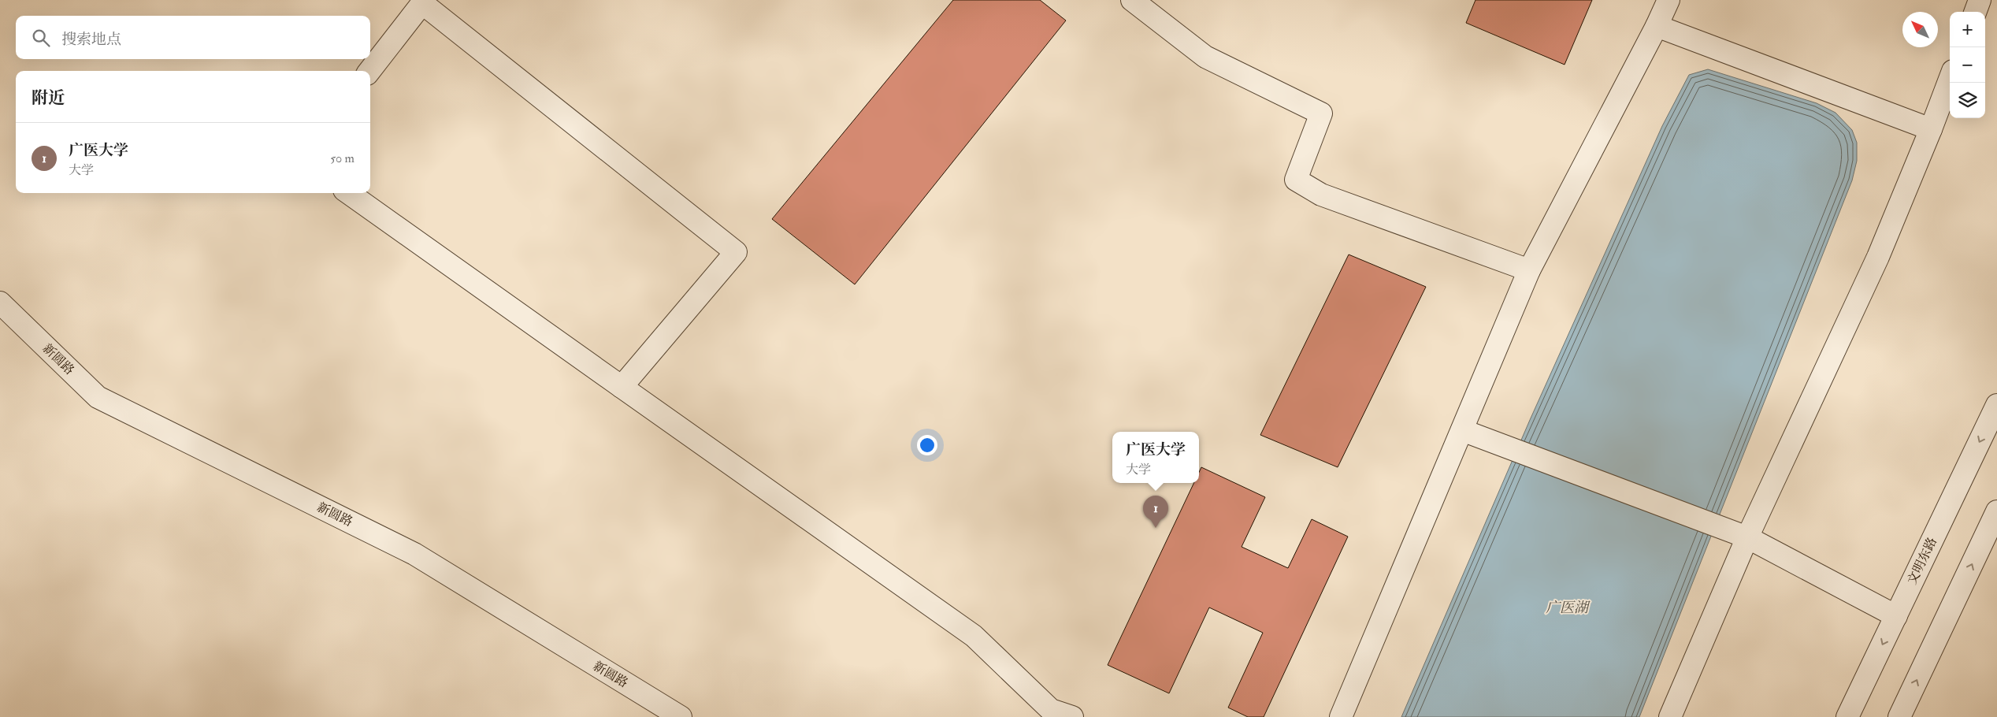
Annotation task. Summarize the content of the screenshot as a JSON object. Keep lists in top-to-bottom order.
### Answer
{
  "streets": {
    "street": ["新圆路", "文明东路"]
  },
  "water": ["广医湖"],
  "north": "top left",
  "page": {
    "map_buttons": ["+", "−"],
    "search": "搜索地点",
    "heading": "附近",
    "list": [
      {
        "mark": "1",
        "name": "广医大学",
        "note": "大学",
        "value": "50 m"
      }
    ],
    "popup": ["广医大学", "大学"],
    "pins": "1"
  }
}
